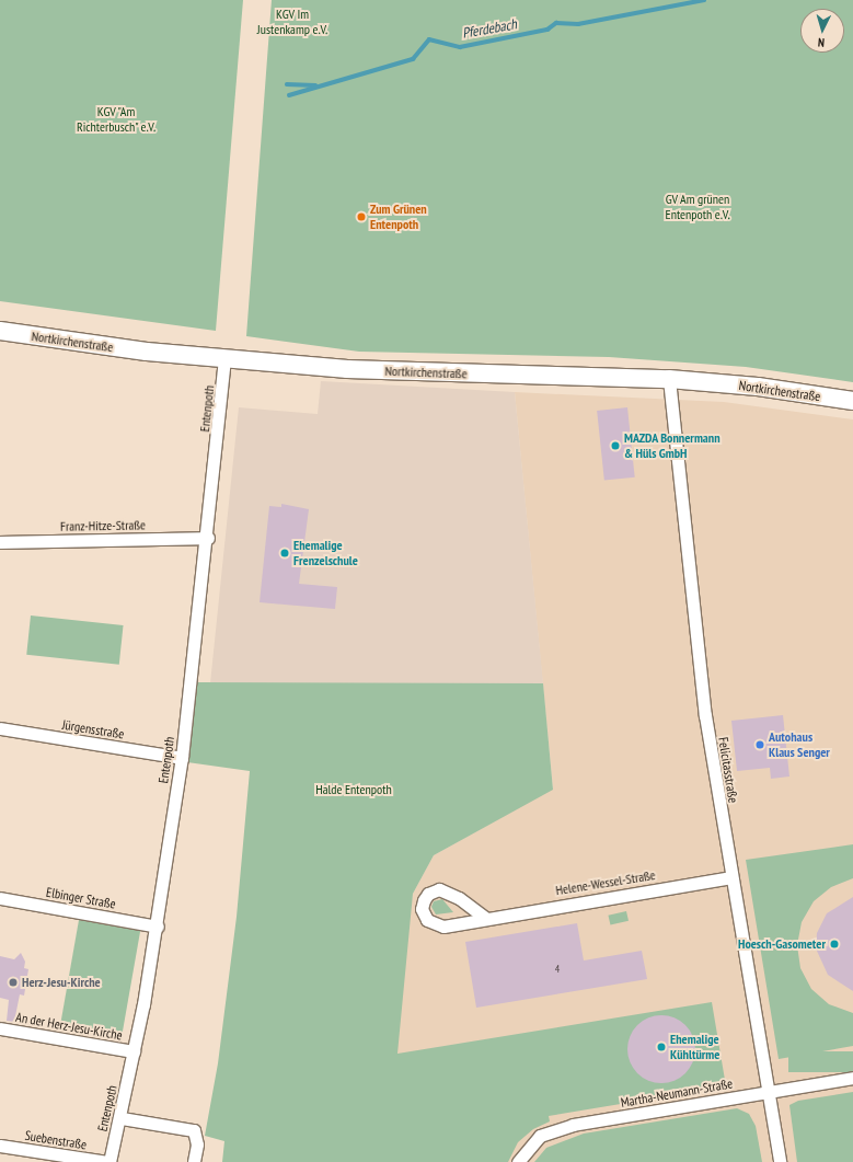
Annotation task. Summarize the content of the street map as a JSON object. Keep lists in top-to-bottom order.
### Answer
{
  "streets": {
    "main road": ["Nortkirchenstraße"],
    "street": [
      "Entenpoth",
      "Franz-Hitze-Straße",
      "Jürgensstraße",
      "Felicitasstraße",
      "Helene-Wessel-Straße",
      "Elbinger Straße",
      "An der Herz-Jesu-Kirche",
      "Martha-Neumann-Straße",
      "Suebenstraße"
    ]
  },
  "crossings": [
    ["Nortkirchenstraße", "Entenpoth"],
    ["Nortkirchenstraße", "Felicitasstraße"],
    ["Entenpoth", "Franz-Hitze-Straße"],
    ["Entenpoth", "Jürgensstraße"],
    ["Entenpoth", "Elbinger Straße"],
    ["Entenpoth", "An der Herz-Jesu-Kirche"],
    ["Entenpoth", "Suebenstraße"],
    ["Felicitasstraße", "Helene-Wessel-Straße"],
    ["Felicitasstraße", "Martha-Neumann-Straße"]
  ],
  "water": ["Pferdebach"],
  "parks": [
    "KGV Im Justenkamp e.V.",
    "KGV \"Am Richterbusch\" e.V.",
    "GV Am grünen Entenpoth e.V.",
    "Halde Entenpoth"
  ],
  "places": [
    "Zum Grünen Entenpoth",
    "MAZDA Bonnermann & Hüls GmbH",
    "Ehemalige Frenzelschule",
    "Autohaus Klaus Senger",
    "Hoesch-Gasometer",
    "Herz-Jesu-Kirche",
    "Ehemalige Kühltürme"
  ],
  "house_numbers": ["4"],
  "north": "bottom"
}
